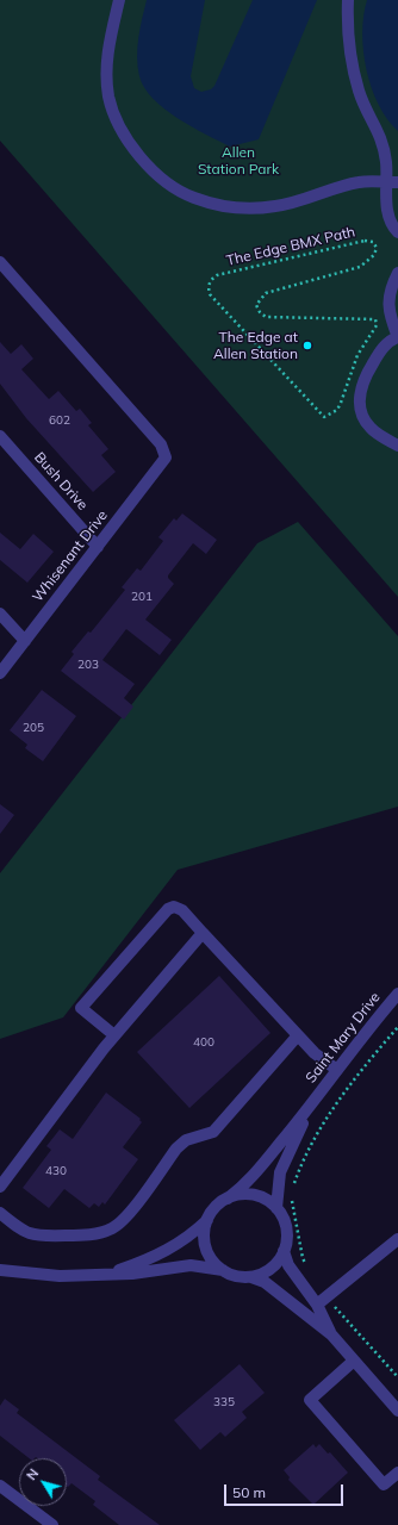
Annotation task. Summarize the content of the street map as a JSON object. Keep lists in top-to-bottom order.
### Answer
{
  "streets": {
    "street": ["Bush Drive", "Whisenant Drive", "Saint Mary Drive"],
    "path": ["The Edge BMX Path"]
  },
  "crossings": [
    ["Bush Drive", "Whisenant Drive"]
  ],
  "parks": ["Allen Station Park"],
  "places": ["The Edge at Allen Station"],
  "house_numbers": [
    "602",
    "201",
    "203",
    "205",
    "400",
    "430",
    "335"
  ],
  "scale_bar": "50 m",
  "north": "top left"
}
